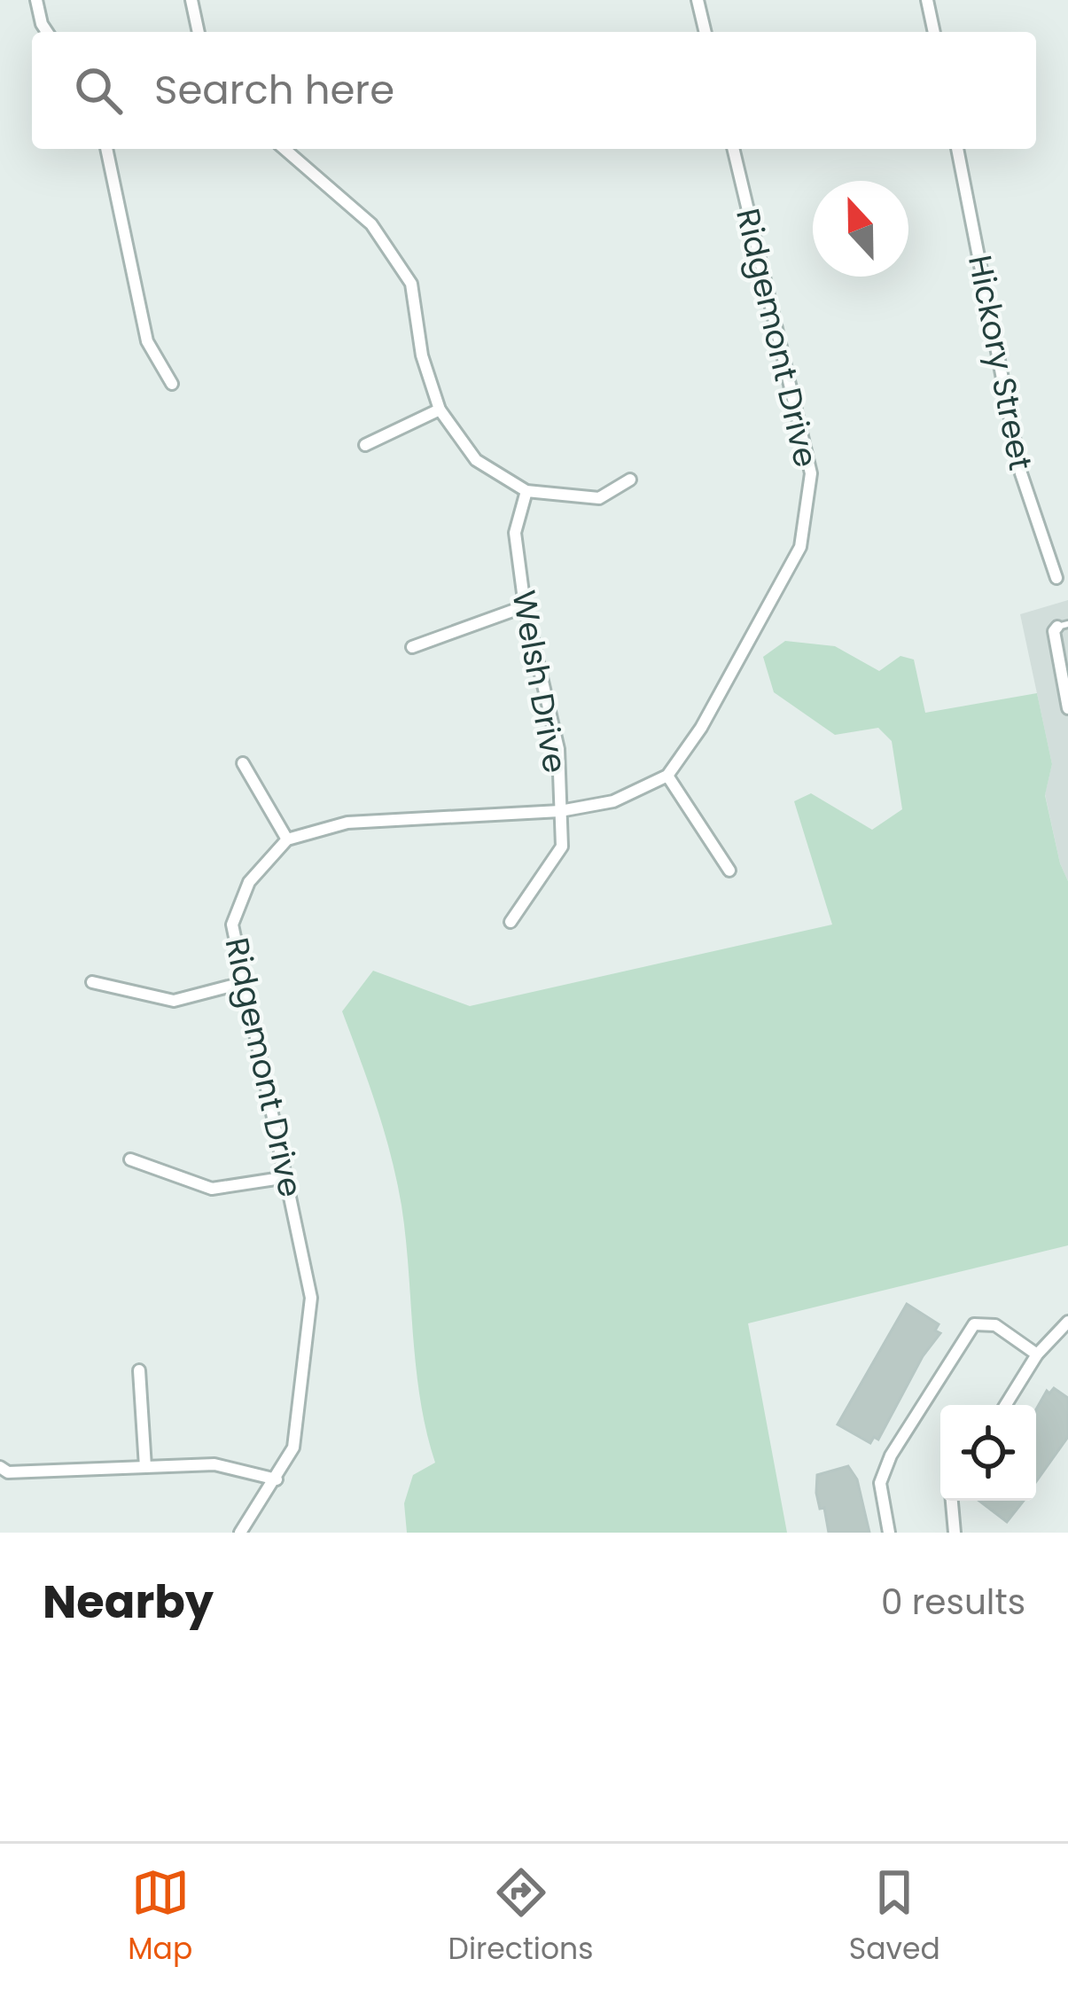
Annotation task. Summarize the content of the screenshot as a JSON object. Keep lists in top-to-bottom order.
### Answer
{
  "streets": {
    "street": ["Ridgemont Drive", "Hickory Street", "Welsh Drive"]
  },
  "crossings": [
    ["Ridgemont Drive", "Welsh Drive"]
  ],
  "north": "top",
  "page": {
    "search": "Search here",
    "heading": ["Nearby", "0 results"],
    "nav": ["Map", "Directions", "Saved"]
  }
}
